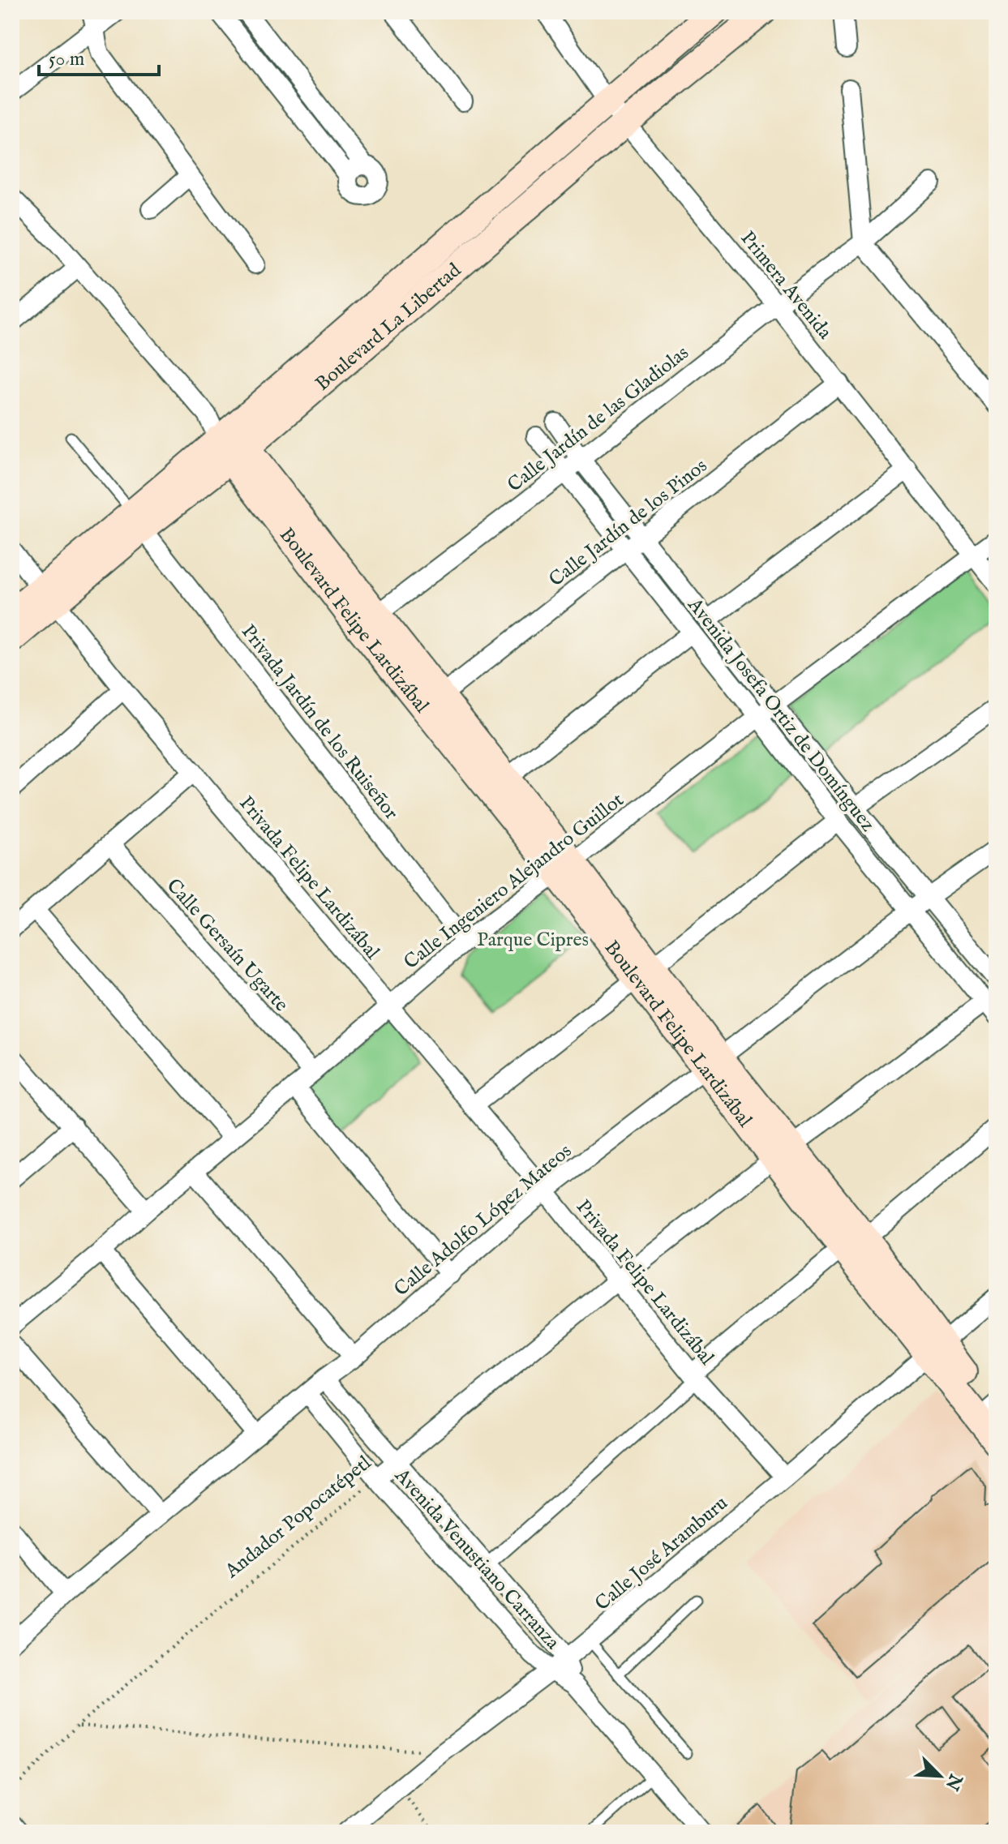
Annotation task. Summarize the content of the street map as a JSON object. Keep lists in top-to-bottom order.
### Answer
{
  "streets": {
    "main road": ["Boulevard La Libertad", "Boulevard Felipe Lardizábal"],
    "street": [
      "Primera Avenida",
      "Calle Jardín de las Gladiolas",
      "Calle Jardín de los Pinos",
      "Avenida Josefa Ortiz de Domínguez",
      "Privada Jardín de los Ruiseñor",
      "Privada Felipe Lardizábal",
      "Calle Ingeniero Alejandro Guillot",
      "Calle Gersaín Ugarte",
      "Calle Adolfo López Mateos",
      "Andador Popocatépetl",
      "Calle José Aramburu",
      "Avenida Venustiano Carranza"
    ]
  },
  "crossings": [
    ["Primera Avenida", "Boulevard La Libertad"],
    ["Primera Avenida", "Calle Jardín de las Gladiolas"],
    ["Primera Avenida", "Calle Jardín de los Pinos"],
    ["Primera Avenida", "Calle Ingeniero Alejandro Guillot"],
    ["Boulevard La Libertad", "Boulevard Felipe Lardizábal"],
    ["Boulevard La Libertad", "Privada Jardín de los Ruiseñor"],
    ["Boulevard La Libertad", "Privada Felipe Lardizábal"],
    ["Calle Jardín de las Gladiolas", "Boulevard Felipe Lardizábal"],
    ["Calle Jardín de las Gladiolas", "Avenida Josefa Ortiz de Domínguez"],
    ["Calle Jardín de los Pinos", "Boulevard Felipe Lardizábal"],
    ["Calle Jardín de los Pinos", "Avenida Josefa Ortiz de Domínguez"],
    ["Boulevard Felipe Lardizábal", "Calle Ingeniero Alejandro Guillot"],
    ["Boulevard Felipe Lardizábal", "Calle Adolfo López Mateos"],
    ["Boulevard Felipe Lardizábal", "Andador Popocatépetl"],
    ["Boulevard Felipe Lardizábal", "Calle José Aramburu"],
    ["Avenida Josefa Ortiz de Domínguez", "Calle Ingeniero Alejandro Guillot"],
    ["Avenida Josefa Ortiz de Domínguez", "Calle Adolfo López Mateos"],
    ["Avenida Josefa Ortiz de Domínguez", "Andador Popocatépetl"],
    ["Privada Jardín de los Ruiseñor", "Calle Ingeniero Alejandro Guillot"],
    ["Privada Felipe Lardizábal", "Calle Ingeniero Alejandro Guillot"],
    ["Privada Felipe Lardizábal", "Calle Adolfo López Mateos"],
    ["Privada Felipe Lardizábal", "Andador Popocatépetl"],
    ["Privada Felipe Lardizábal", "Calle José Aramburu"],
    ["Calle Ingeniero Alejandro Guillot", "Calle Gersaín Ugarte"],
    ["Calle Adolfo López Mateos", "Avenida Venustiano Carranza"],
    ["Andador Popocatépetl", "Avenida Venustiano Carranza"],
    ["Calle José Aramburu", "Avenida Venustiano Carranza"]
  ],
  "parks": ["Parque Cipres"],
  "scale_bar": "50 m",
  "north": "bottom right"
}
